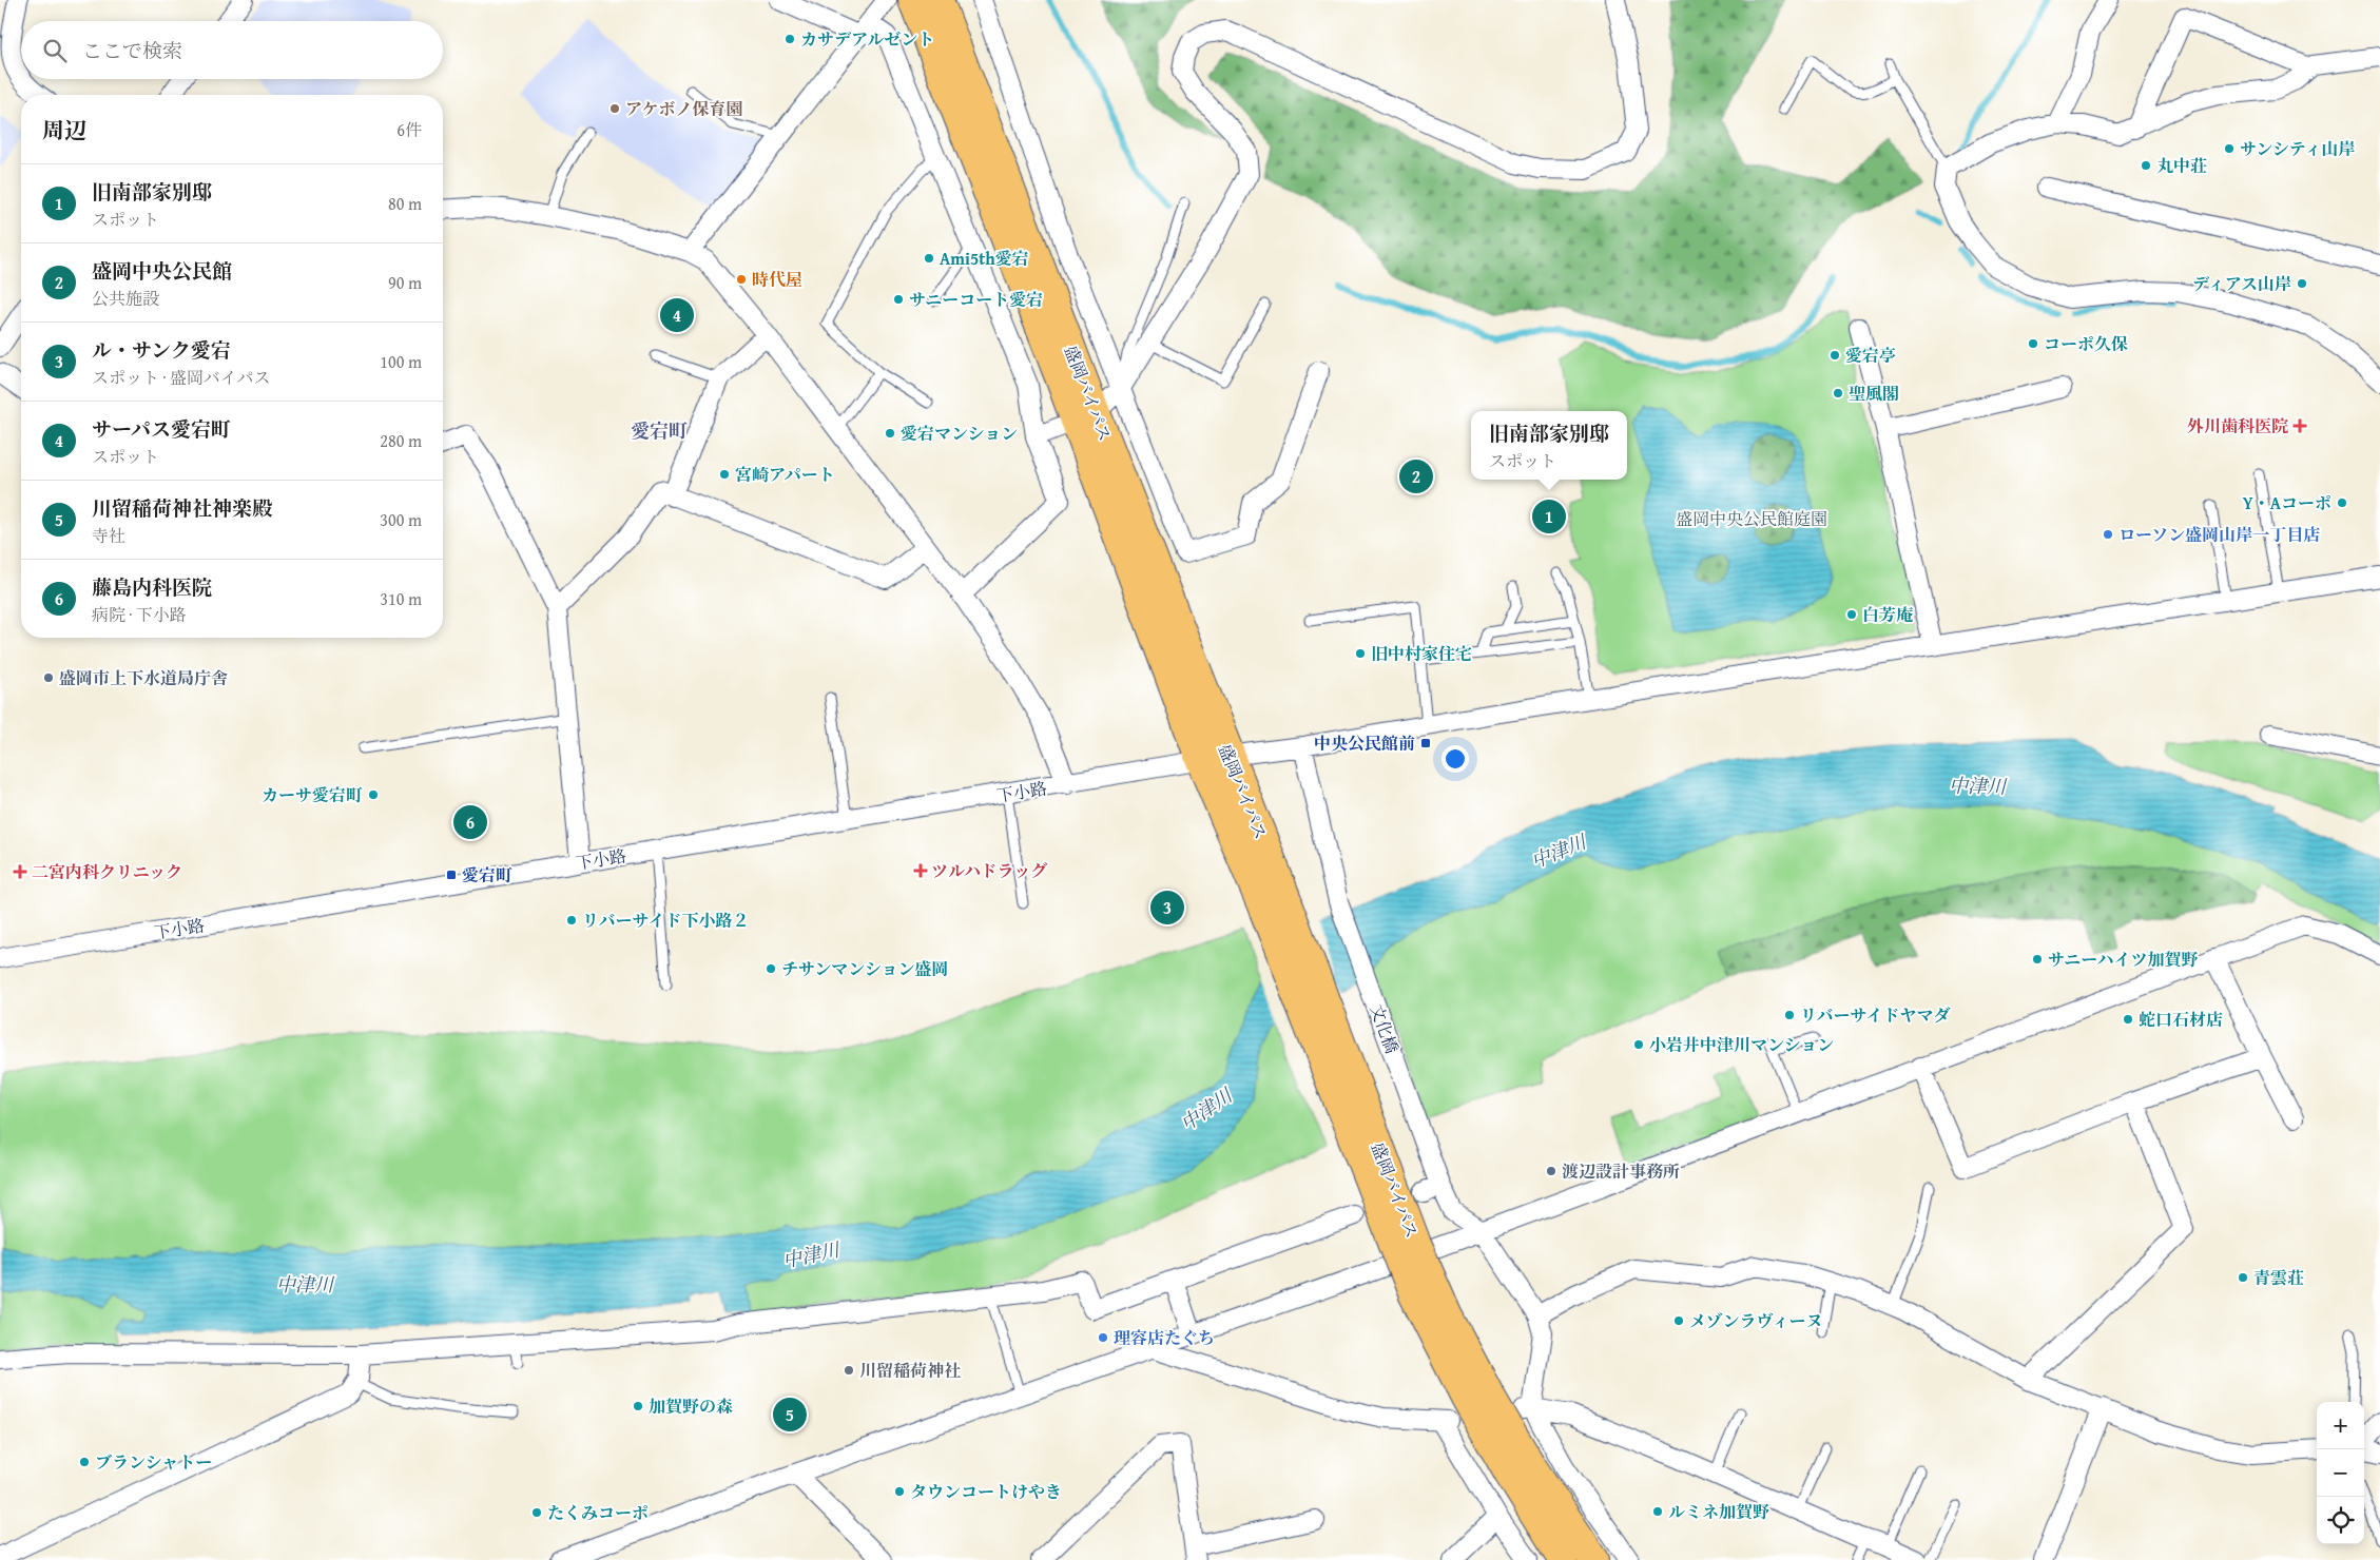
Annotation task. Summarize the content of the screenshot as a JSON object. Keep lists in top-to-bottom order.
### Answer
{
  "streets": {
    "highway": ["盛岡バイパス"],
    "street": ["下小路", "文化橋"]
  },
  "crossings": [
    ["盛岡バイパス", "下小路"],
    ["下小路", "文化橋"]
  ],
  "districts": ["愛宕町"],
  "water": ["中津川"],
  "parks": ["盛岡中央公民館庭園"],
  "places": {
    "other": [
      "カサデアルゼント",
      "アケボノ保育園",
      "サンシティ山岸",
      "丸中荘",
      "Ami5th愛宕",
      "時代屋",
      "ディアス山岸",
      "サニーコート愛宕",
      "コーポ久保",
      "愛宕亭",
      "聖風閣",
      "愛宕マンション",
      "宮崎アパート",
      "Y・Aコーポ",
      "ローソン盛岡山岸一丁目店",
      "白芳庵",
      "旧中村家住宅",
      "盛岡市上下水道局庁舎",
      "カーサ愛宕町",
      "リバーサイド下小路２",
      "サニーハイツ加賀野",
      "チサンマンション盛岡",
      "リバーサイドヤマダ",
      "蛇口石材店",
      "小岩井中津川マンション",
      "渡辺設計事務所",
      "青雲荘",
      "メゾンラヴィーヌ",
      "理容店たぐち",
      "川留稲荷神社",
      "加賀野の森",
      "ブランシャトー",
      "タウンコートけやき",
      "ルミネ加賀野",
      "たくみコーポ"
    ],
    "health": ["外川歯科医院", "ツルハドラッグ", "二宮内科クリニック"],
    "transit": ["中央公民館前", "愛宕町"]
  },
  "page": {
    "search": "ここで検索",
    "heading": ["周辺", "6件"],
    "list": [
      {
        "mark": "1",
        "name": "旧南部家別邸",
        "note": "スポット",
        "value": "80 m"
      },
      {
        "mark": "2",
        "name": "盛岡中央公民館",
        "note": "公共施設",
        "value": "90 m"
      },
      {
        "mark": "3",
        "name": "ル・サンク愛宕",
        "note": "スポット · 盛岡バイパス",
        "value": "100 m"
      },
      {
        "mark": "4",
        "name": "サーパス愛宕町",
        "note": "スポット",
        "value": "280 m"
      },
      {
        "mark": "5",
        "name": "川留稲荷神社神楽殿",
        "note": "寺社",
        "value": "300 m"
      },
      {
        "mark": "6",
        "name": "藤島内科医院",
        "note": "病院 · 下小路",
        "value": "310 m"
      }
    ],
    "pins": [
      "4",
      "2",
      "1",
      "6",
      "3",
      "5"
    ],
    "popup": ["旧南部家別邸", "スポット"],
    "map_buttons": ["+", "−"]
  }
}
